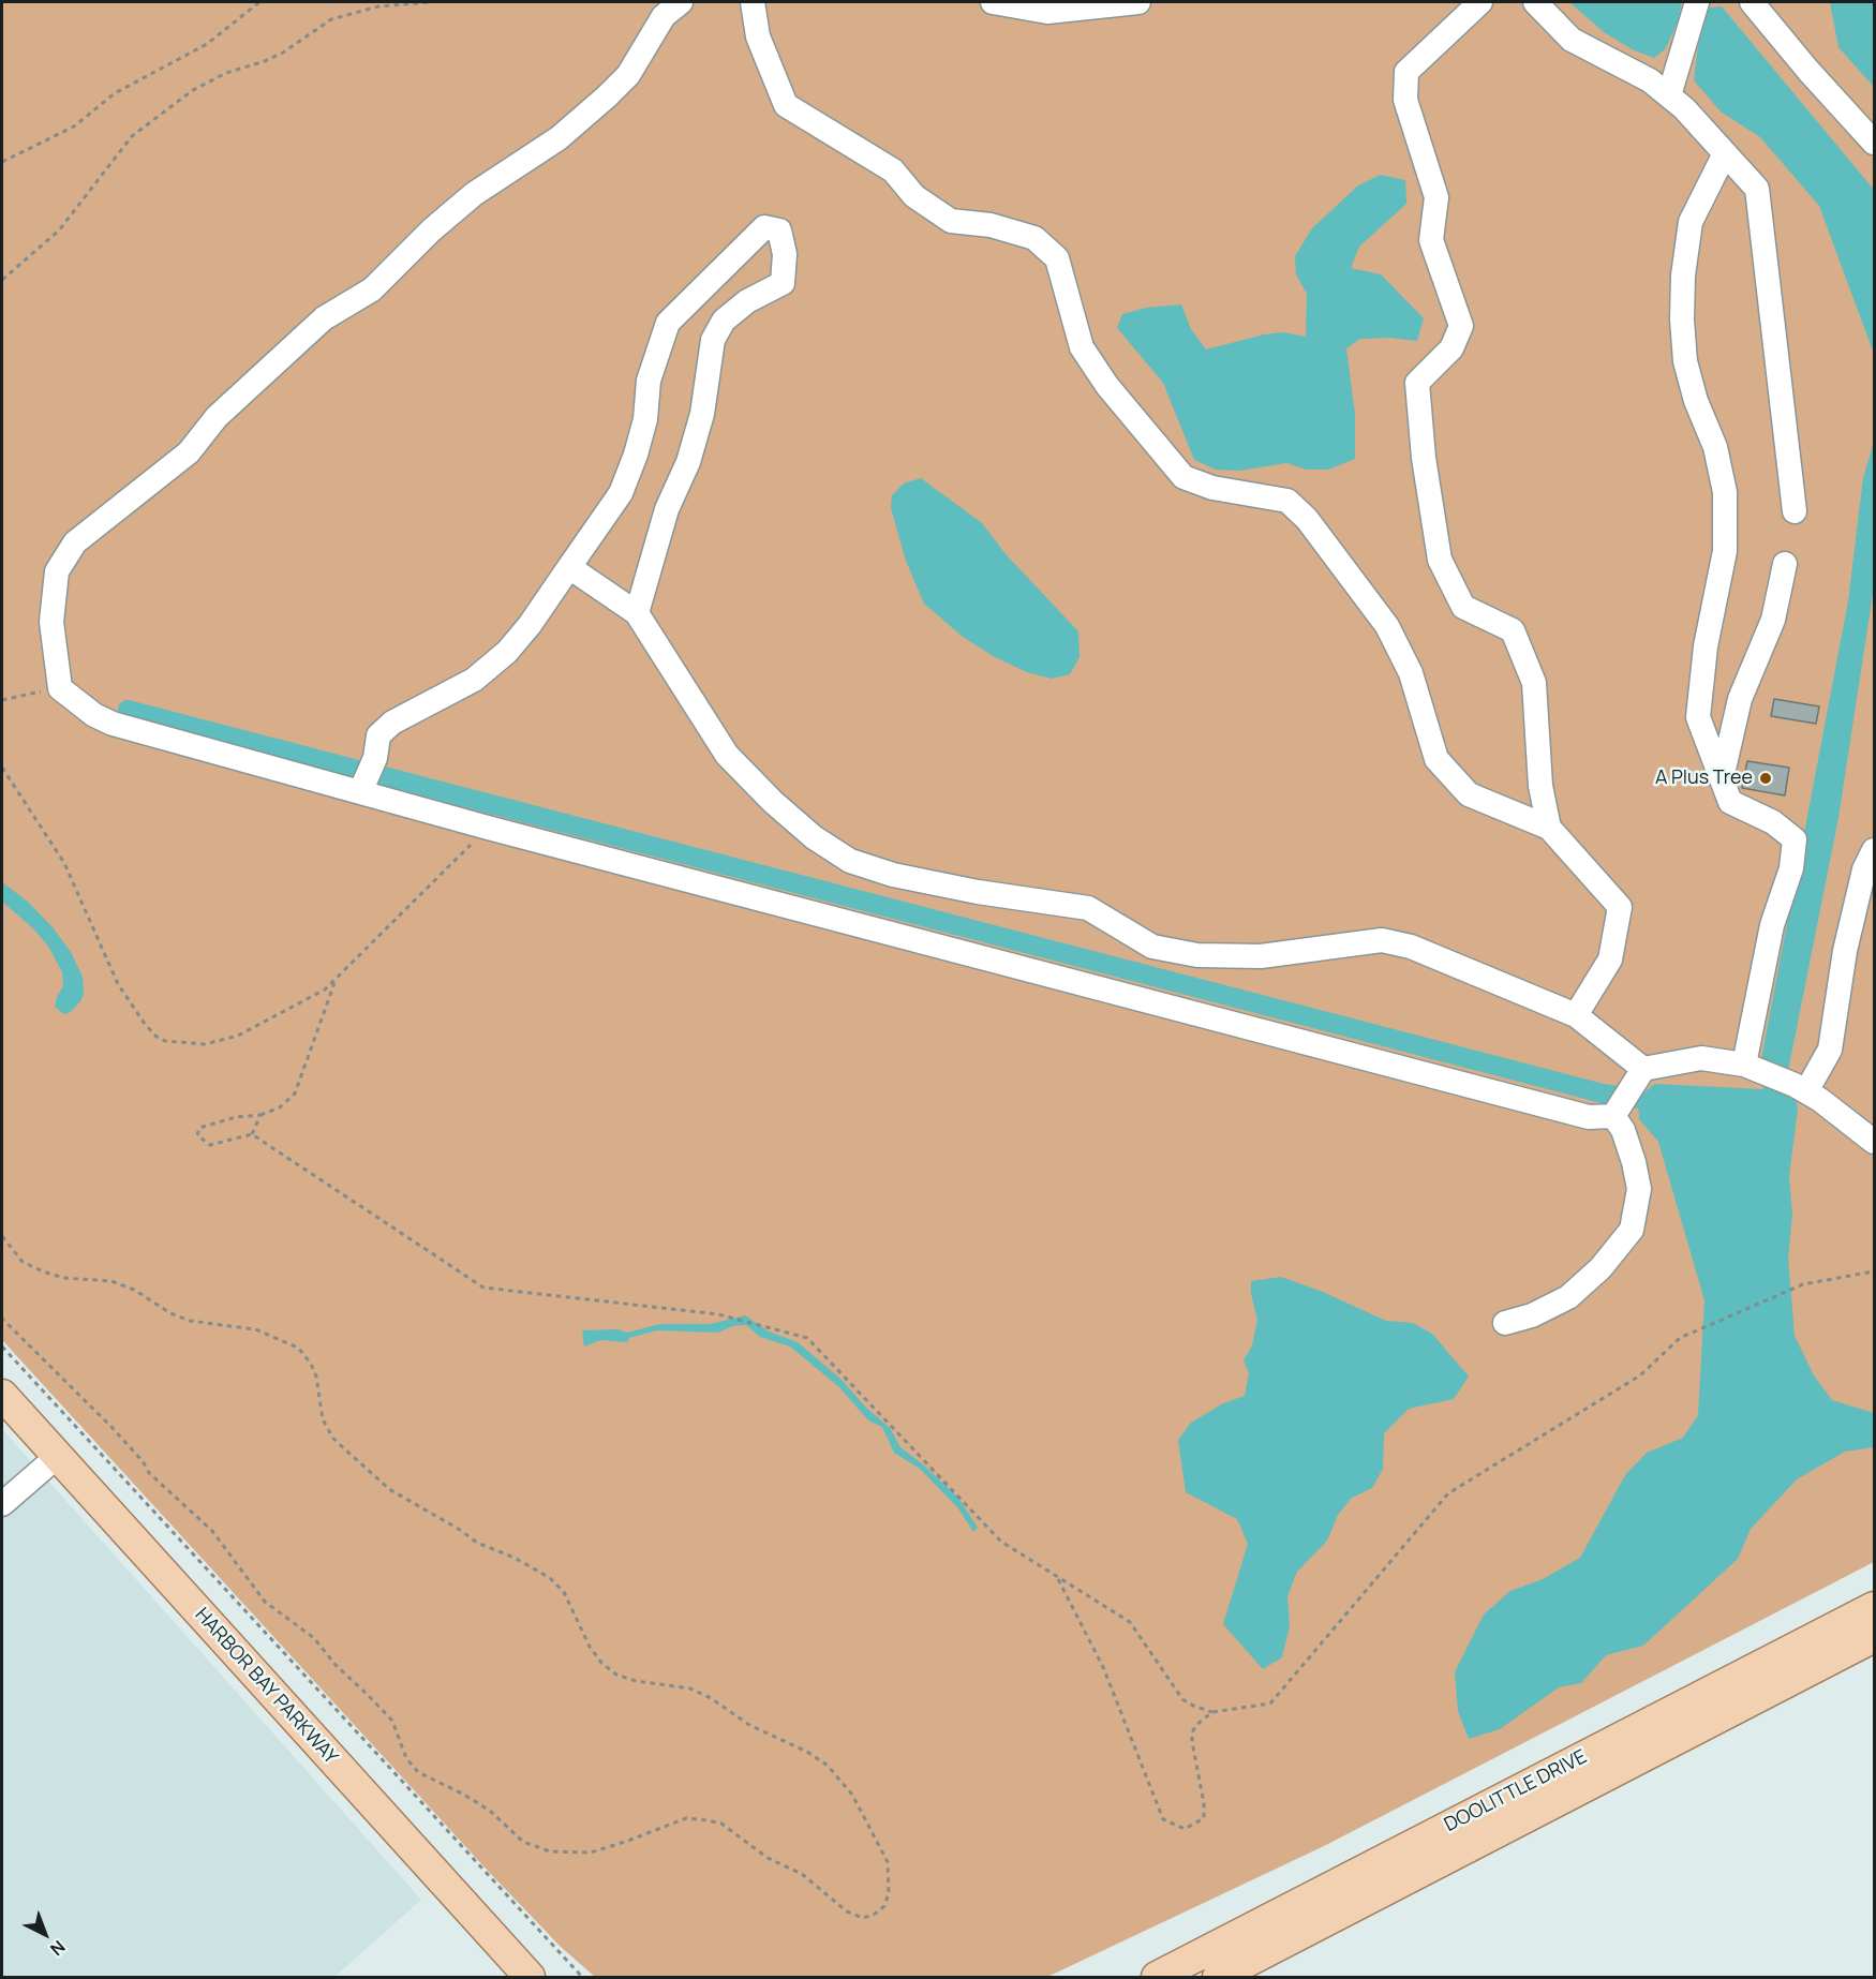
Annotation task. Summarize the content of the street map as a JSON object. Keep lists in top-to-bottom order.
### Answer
{
  "streets": {
    "main road": ["HARBOR BAY PARKWAY", "DOOLITTLE DRIVE"]
  },
  "places": ["A Plus Tree"],
  "north": "bottom right"
}
